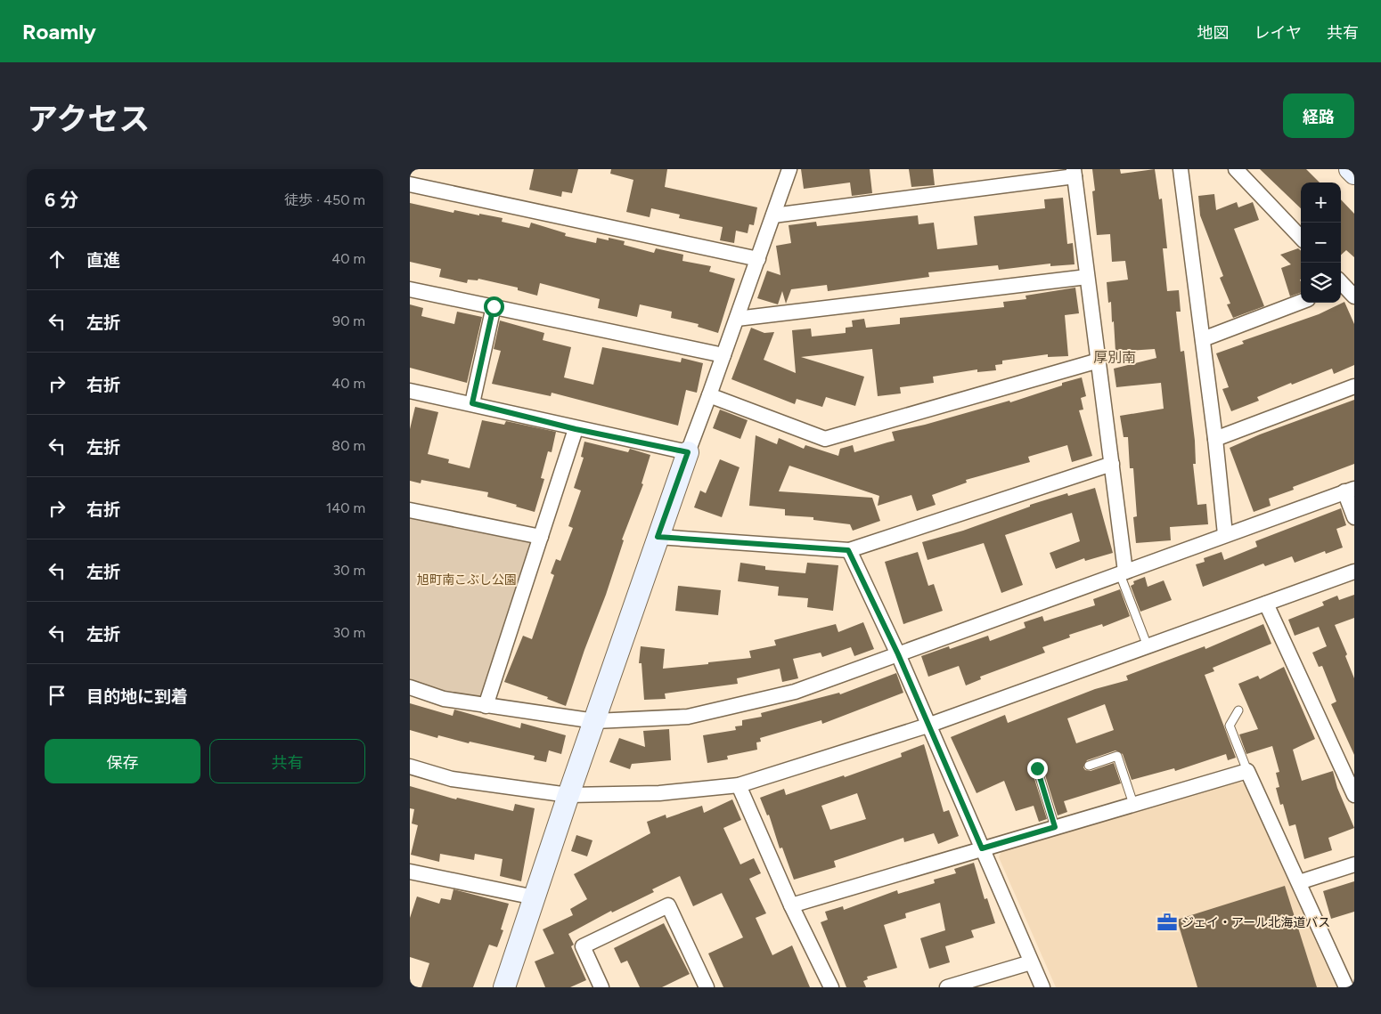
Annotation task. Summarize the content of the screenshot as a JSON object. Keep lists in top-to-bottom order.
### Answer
{
  "districts": ["厚別南"],
  "parks": ["旭町南こぶし公園"],
  "places": {
    "office": ["ジェイ・アール北海道バス"]
  },
  "page": {
    "header": "Roamly",
    "nav": ["地図", "レイヤ", "共有"],
    "title": "アクセス",
    "buttons": [
      "経路",
      ["保存", "共有"]
    ],
    "heading": ["6 分", "徒歩 · 450 m"],
    "map_buttons": ["+", "−"],
    "list": [
      ["直進", "40 m"],
      ["左折", "90 m"],
      ["右折", "40 m"],
      ["左折", "80 m"],
      ["右折", "140 m"],
      ["左折", "30 m"],
      ["左折", "30 m"],
      "目的地に到着"
    ]
  }
}
